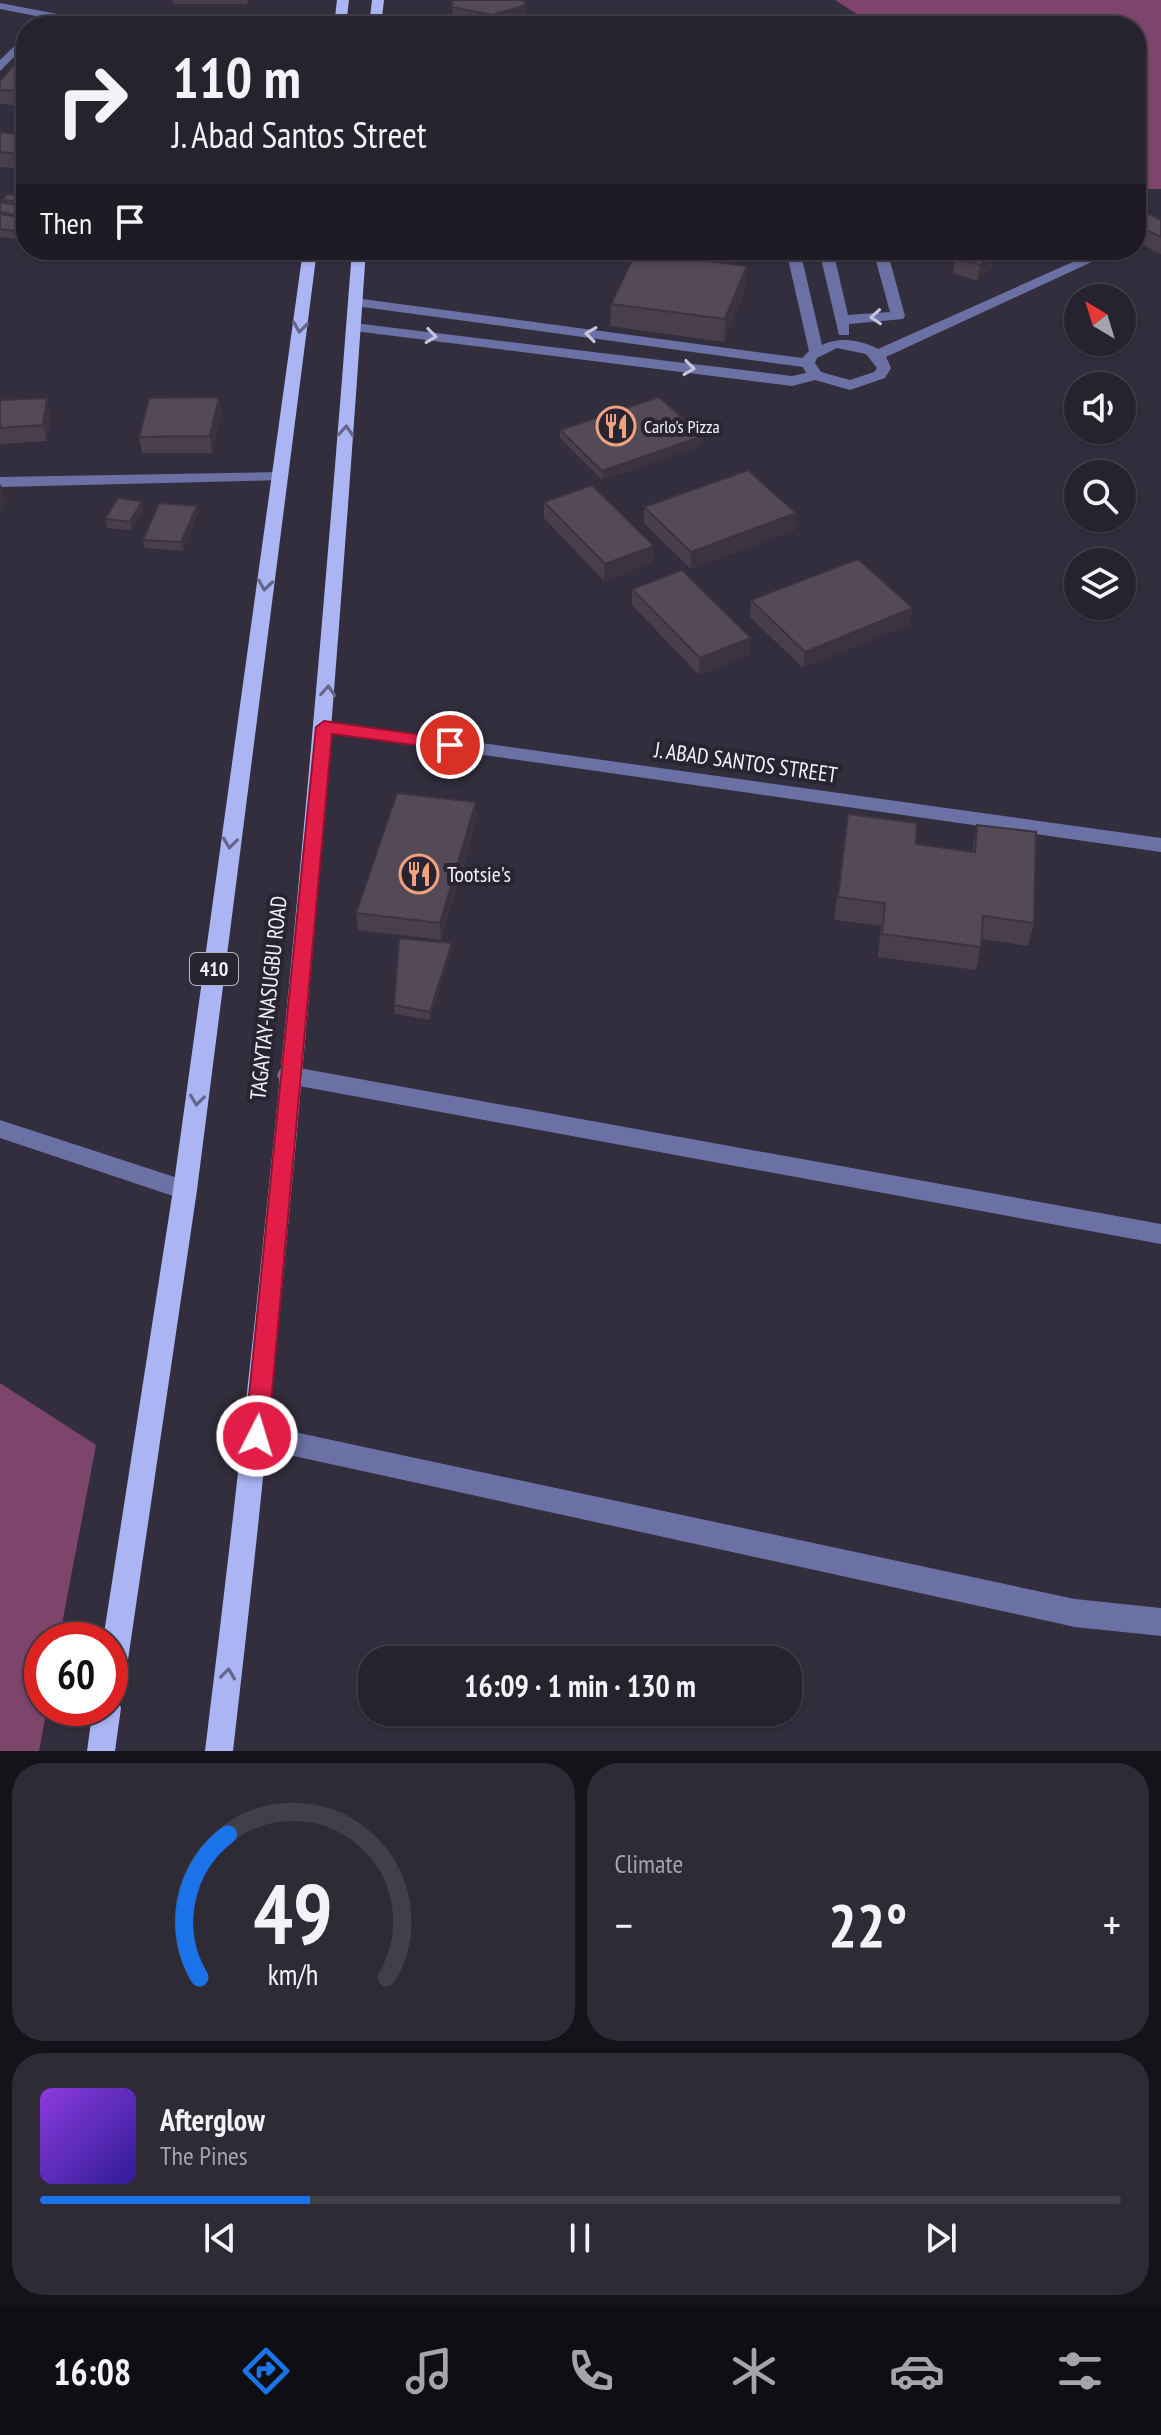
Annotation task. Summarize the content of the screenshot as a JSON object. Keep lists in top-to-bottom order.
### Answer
{
  "streets": {
    "main road": ["410", "TAGAYTAY-NASUGBU ROAD"],
    "street": ["J. ABAD SANTOS STREET"]
  },
  "crossings": [
    ["J. ABAD SANTOS STREET", "TAGAYTAY-NASUGBU ROAD"]
  ],
  "places": {
    "restaurant": ["Carlo's Pizza", "Tootsie's"]
  },
  "north": "top left",
  "page": {
    "turn": ["110 m", "J. Abad Santos Street"],
    "then": "Then",
    "limit": "60",
    "trip": "16:09 · 1 min · 130 m",
    "tile": "Climate",
    "heat": ["−", "22°", "+"],
    "song": ["Afterglow", "The Pines"],
    "tabs": "16:08",
    "gauge": ["49", "km/h"]
  }
}
